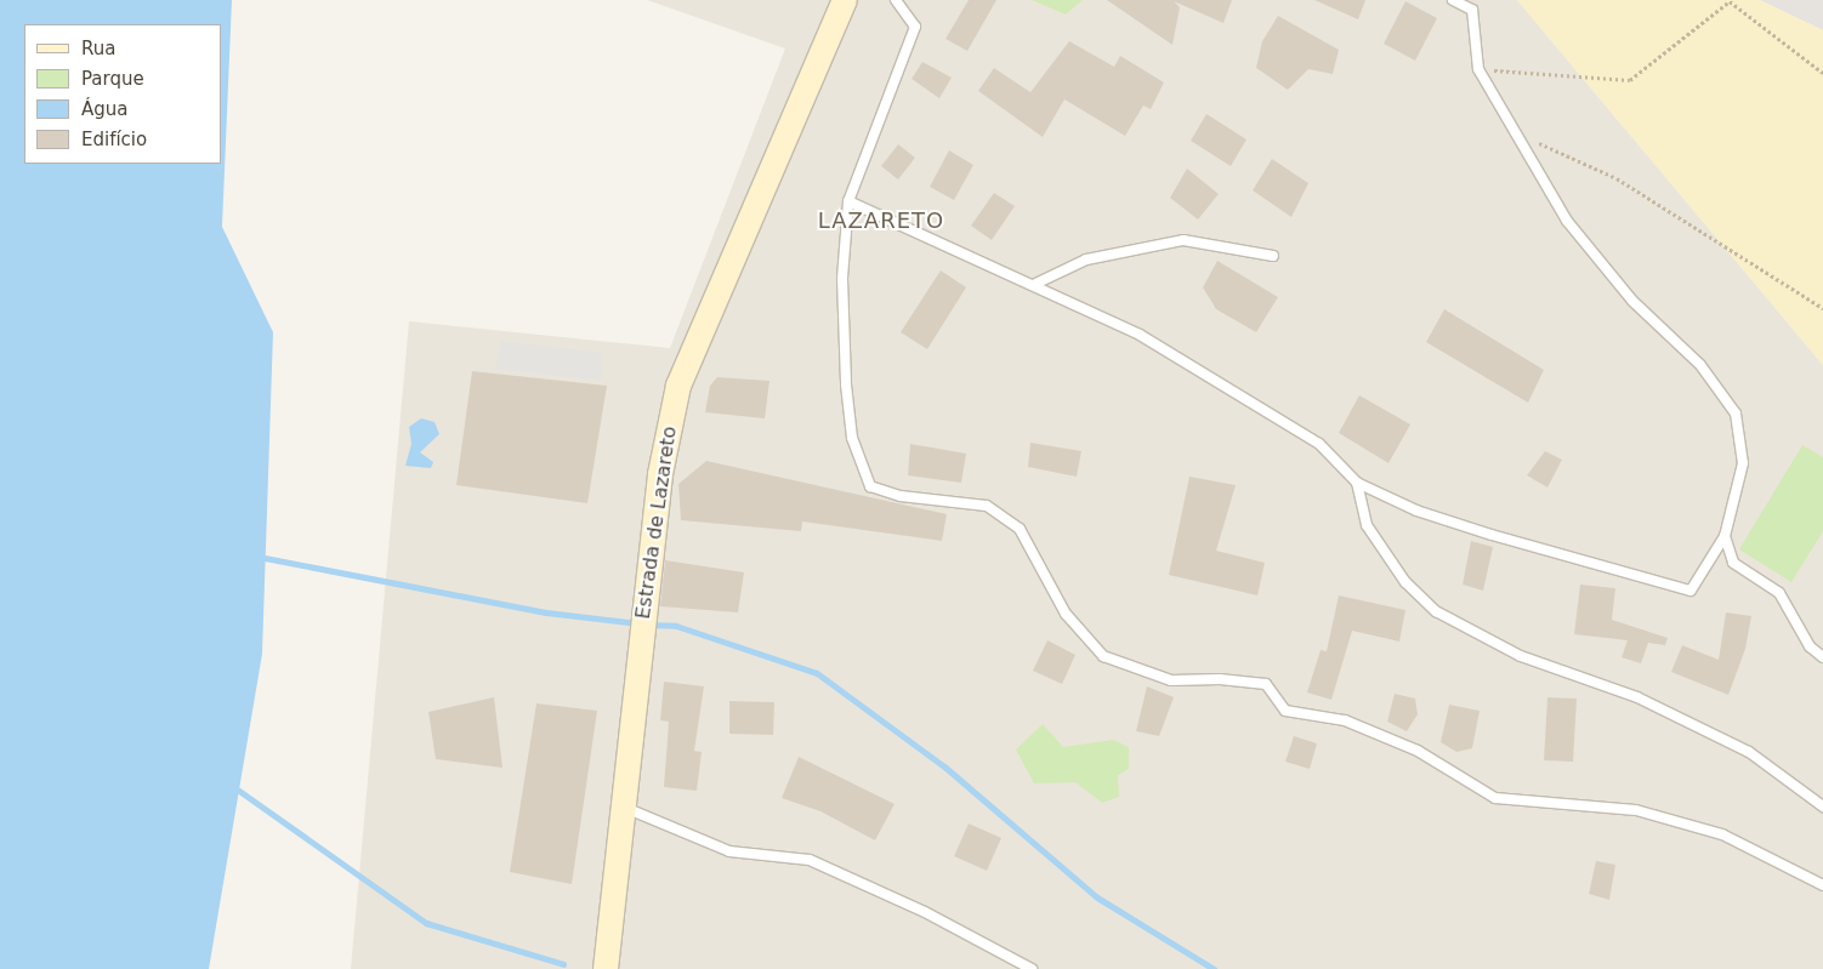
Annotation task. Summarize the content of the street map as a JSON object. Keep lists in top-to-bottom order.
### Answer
{
  "streets": {
    "street": ["Estrada de Lazareto"]
  },
  "districts": ["LAZARETO"],
  "legend": [
    "Rua",
    "Parque",
    "Água",
    "Edifício"
  ]
}
